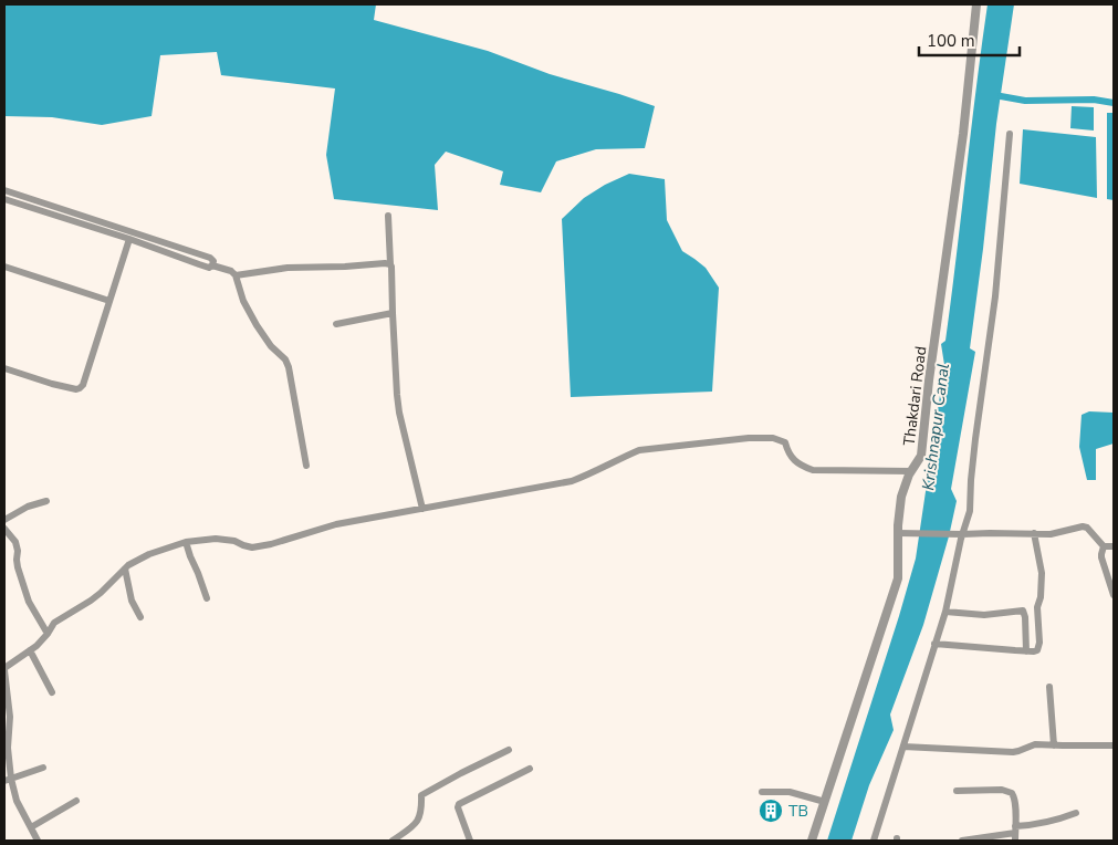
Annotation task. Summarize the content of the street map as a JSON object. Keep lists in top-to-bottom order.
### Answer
{
  "streets": {
    "street": ["Thakdari Road"]
  },
  "water": ["Krishnapur Canal"],
  "places": {
    "building": ["TB"]
  },
  "scale_bar": "100 m"
}
